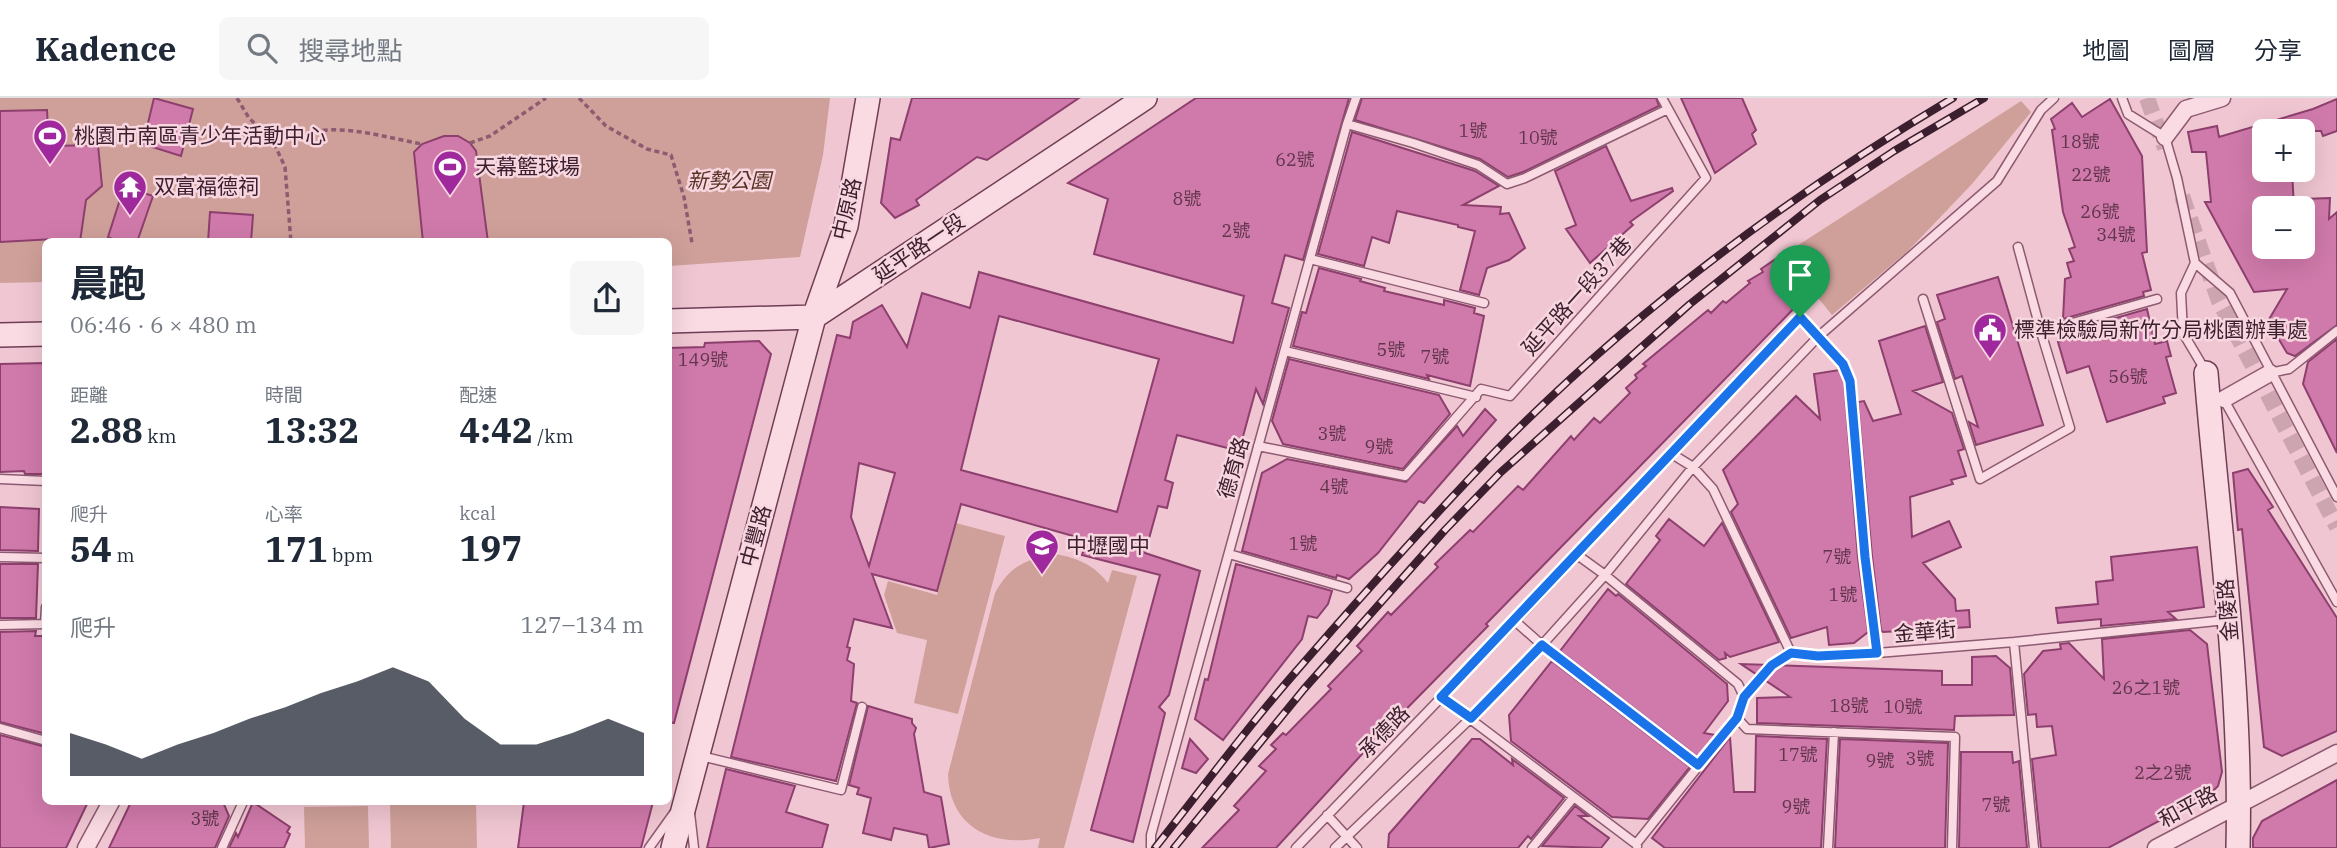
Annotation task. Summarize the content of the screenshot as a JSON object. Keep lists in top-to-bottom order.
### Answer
{
  "streets": {
    "main road": [
      "中原路",
      "延平路一段",
      "中豐路",
      "金陵路"
    ],
    "street": ["和平路"],
    "lane": [
      "延平路一段37巷",
      "德育路",
      "金華街",
      "承德路"
    ]
  },
  "crossings": [
    ["中原路", "延平路一段"],
    ["中原路", "中豐路"],
    ["延平路一段", "中豐路"],
    ["金陵路", "金華街"],
    ["金陵路", "和平路"]
  ],
  "parks": ["新勢公園"],
  "places": {
    "sports": ["桃園市南區青少年活動中心", "天幕籃球場"],
    "temple": ["双富福德祠"],
    "public building": ["標準檢驗局新竹分局桃園辦事處"],
    "school or university": ["中壢國中"]
  },
  "house_numbers": [
    "1號",
    "10號",
    "18號",
    "62號",
    "22號",
    "8號",
    "26號",
    "2號",
    "34號",
    "5號",
    "7號",
    "149號",
    "56號",
    "3號",
    "9號",
    "4號",
    "1號",
    "7號",
    "1號",
    "26之1號",
    "18號",
    "10號",
    "17號",
    "3號",
    "9號",
    "2之2號",
    "7號",
    "9號",
    "3號"
  ],
  "page": {
    "header": "Kadence",
    "search": "搜尋地點",
    "nav": ["地圖", "圖層", "分享"],
    "map_buttons": ["+", "−"],
    "heading": ["晨跑", "06:46 · 6 × 480 m"],
    "stats": [
      ["距離", "2.88 km"],
      ["時間", "13:32"],
      ["配速", "4:42 /km"],
      ["爬升", "54 m"],
      ["心率", "171 bpm"],
      ["kcal", "197"]
    ],
    "chart": ["爬升", "127–134 m"]
  }
}
